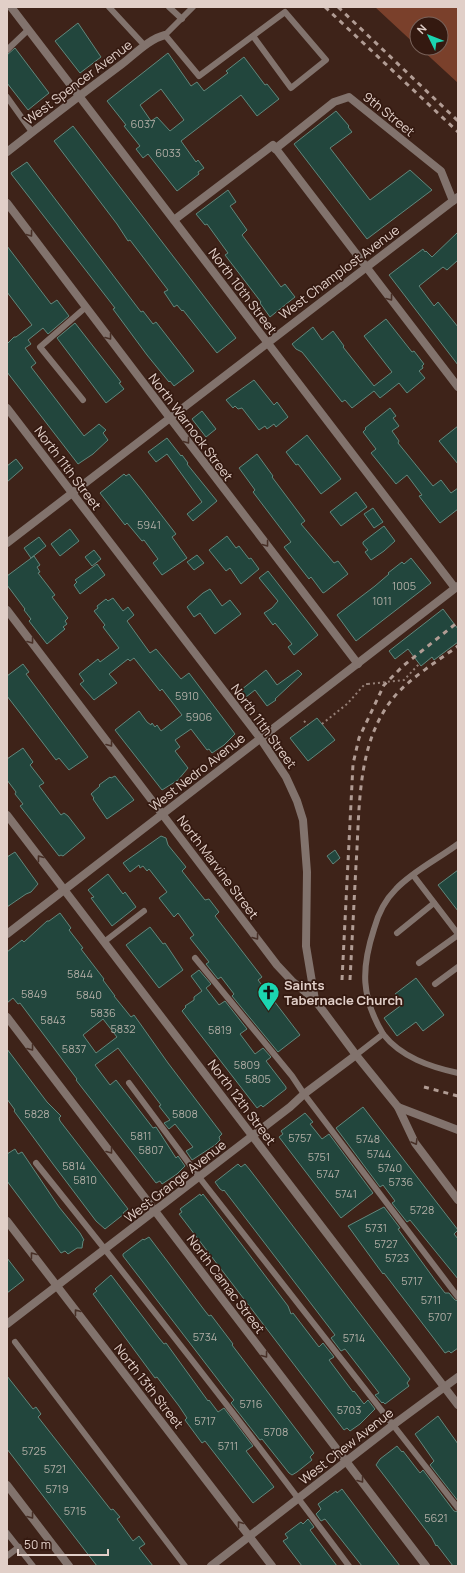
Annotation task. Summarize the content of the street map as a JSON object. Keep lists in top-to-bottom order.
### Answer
{
  "streets": {
    "street": [
      "West Spencer Avenue",
      "9th Street",
      "West Champlost Avenue",
      "North 10th Street",
      "North Warnock Street",
      "North 11th Street",
      "West Nedro Avenue",
      "North Marvine Street",
      "North 12th Street",
      "West Grange Avenue",
      "North Camac Street",
      "North 13th Street",
      "West Chew Avenue"
    ]
  },
  "crossings": [
    ["West Spencer Avenue", "North 10th Street"],
    ["9th Street", "West Champlost Avenue"],
    ["West Champlost Avenue", "North 10th Street"],
    ["West Champlost Avenue", "North Warnock Street"],
    ["West Champlost Avenue", "North 11th Street"],
    ["North 10th Street", "West Nedro Avenue"],
    ["North Warnock Street", "West Nedro Avenue"],
    ["North 11th Street", "West Nedro Avenue"],
    ["North 11th Street", "North Marvine Street"],
    ["North 11th Street", "West Grange Avenue"],
    ["West Nedro Avenue", "North Marvine Street"],
    ["West Nedro Avenue", "North 12th Street"],
    ["North 12th Street", "West Grange Avenue"],
    ["North 12th Street", "West Chew Avenue"],
    ["West Grange Avenue", "North Camac Street"],
    ["West Grange Avenue", "North 13th Street"],
    ["North Camac Street", "West Chew Avenue"],
    ["North 13th Street", "West Chew Avenue"]
  ],
  "one_way": [
    "North Warnock Street",
    "North Marvine Street",
    "North Camac Street",
    "North 13th Street"
  ],
  "places": {
    "church": ["Saints Tabernacle Church"]
  },
  "house_numbers": [
    "6037",
    "6033",
    "5941",
    "1005",
    "1011",
    "5910",
    "5906",
    "5844",
    "5849",
    "5840",
    "5836",
    "5843",
    "5832",
    "5819",
    "5837",
    "5809",
    "5805",
    "5828",
    "5808",
    "5811",
    "5757",
    "5748",
    "5807",
    "5744",
    "5751",
    "5814",
    "5740",
    "5747",
    "5810",
    "5736",
    "5741",
    "5728",
    "5731",
    "5727",
    "5723",
    "5717",
    "5711",
    "5707",
    "5734",
    "5714",
    "5716",
    "5703",
    "5717",
    "5708",
    "5711",
    "5725",
    "5721",
    "5719",
    "5715",
    "5621"
  ],
  "scale_bar": "50 m",
  "north": "top left"
}
